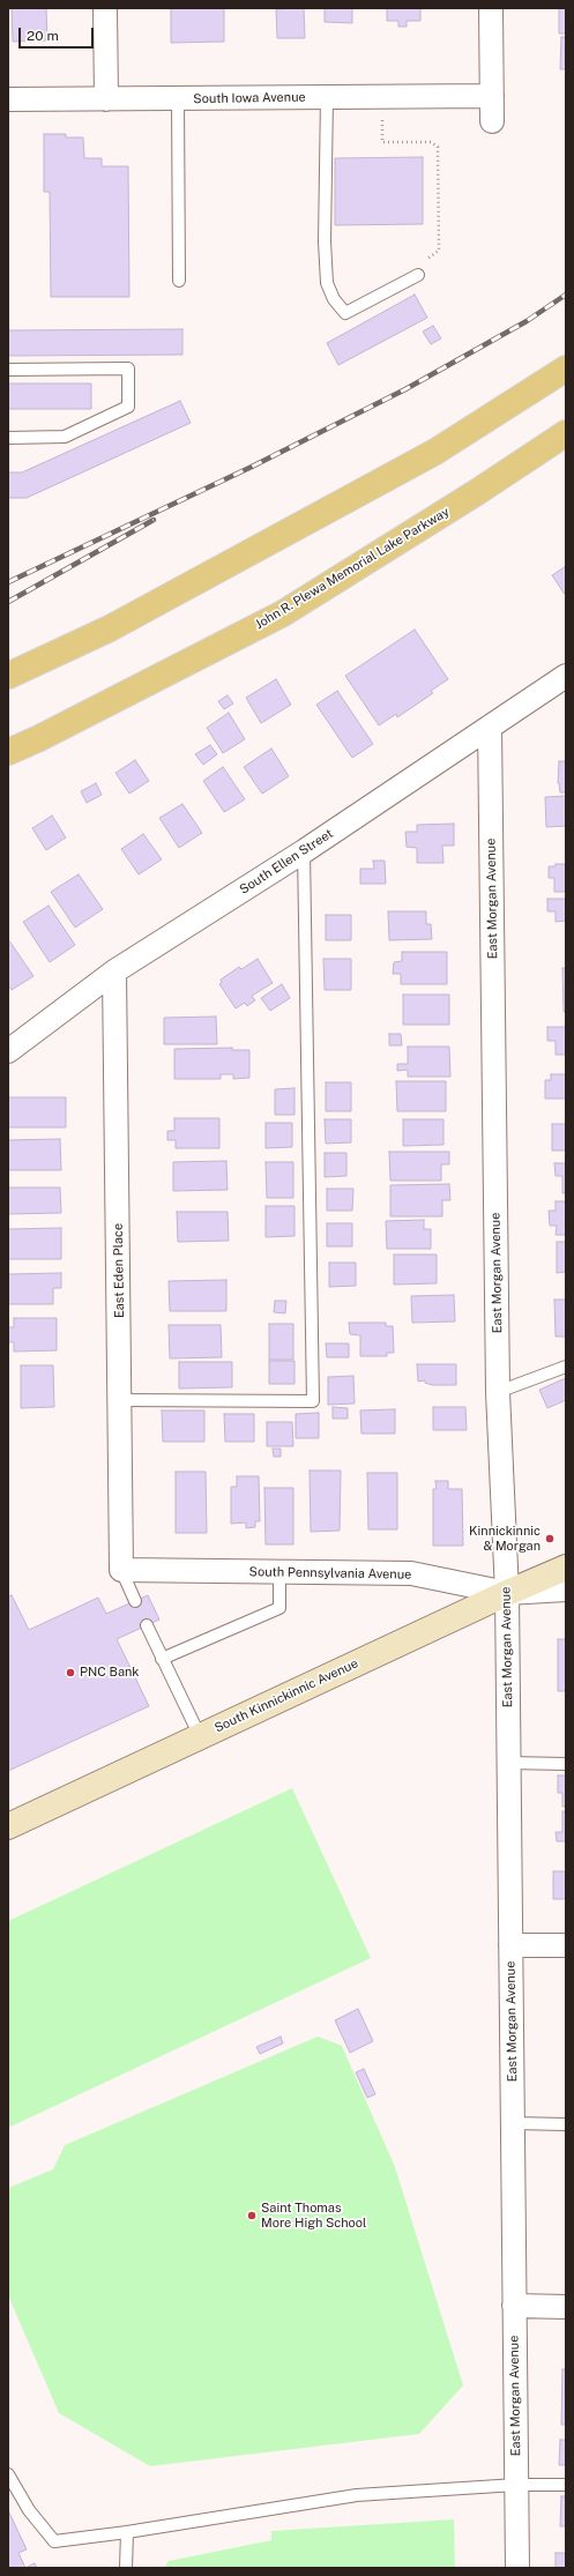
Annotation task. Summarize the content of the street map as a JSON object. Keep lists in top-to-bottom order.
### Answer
{
  "streets": {
    "main road": ["John R. Plewa Memorial Lake Parkway", "South Kinnickinnic Avenue"],
    "street": [
      "South Iowa Avenue",
      "South Ellen Street",
      "East Morgan Avenue",
      "East Eden Place",
      "South Pennsylvania Avenue"
    ]
  },
  "crossings": [
    ["South Ellen Street", "East Morgan Avenue"],
    ["South Ellen Street", "East Eden Place"],
    ["East Morgan Avenue", "South Pennsylvania Avenue"],
    ["East Morgan Avenue", "South Kinnickinnic Avenue"],
    ["East Eden Place", "South Pennsylvania Avenue"],
    ["South Pennsylvania Avenue", "South Kinnickinnic Avenue"]
  ],
  "places": ["Kinnickinnic & Morgan", "PNC Bank", "Saint Thomas More High School"],
  "scale_bar": "20 m"
}
